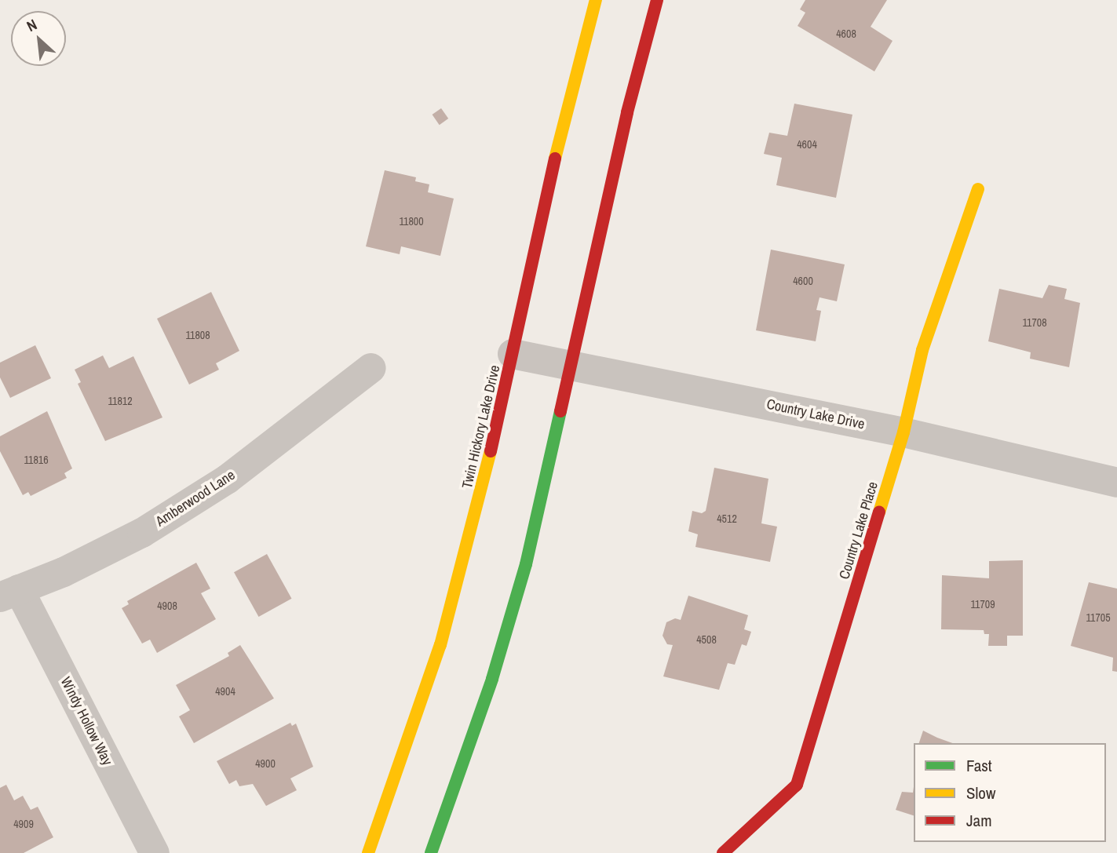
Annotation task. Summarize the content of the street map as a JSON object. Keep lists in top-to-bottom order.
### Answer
{
  "streets": {
    "street": [
      "Country Lake Drive",
      "Twin Hickory Lake Drive",
      "Amberwood Lane",
      "Country Lake Place",
      "Windy Hollow Way"
    ]
  },
  "crossings": [
    ["Country Lake Drive", "Twin Hickory Lake Drive"],
    ["Country Lake Drive", "Country Lake Place"],
    ["Amberwood Lane", "Windy Hollow Way"]
  ],
  "house_numbers": [
    "4608",
    "4604",
    "11800",
    "4600",
    "11708",
    "11808",
    "11812",
    "11816",
    "4512",
    "11709",
    "4908",
    "11705",
    "4508",
    "4904",
    "4900",
    "4909"
  ],
  "legend": ["Fast", "Slow", "Jam"],
  "north": "top left"
}
